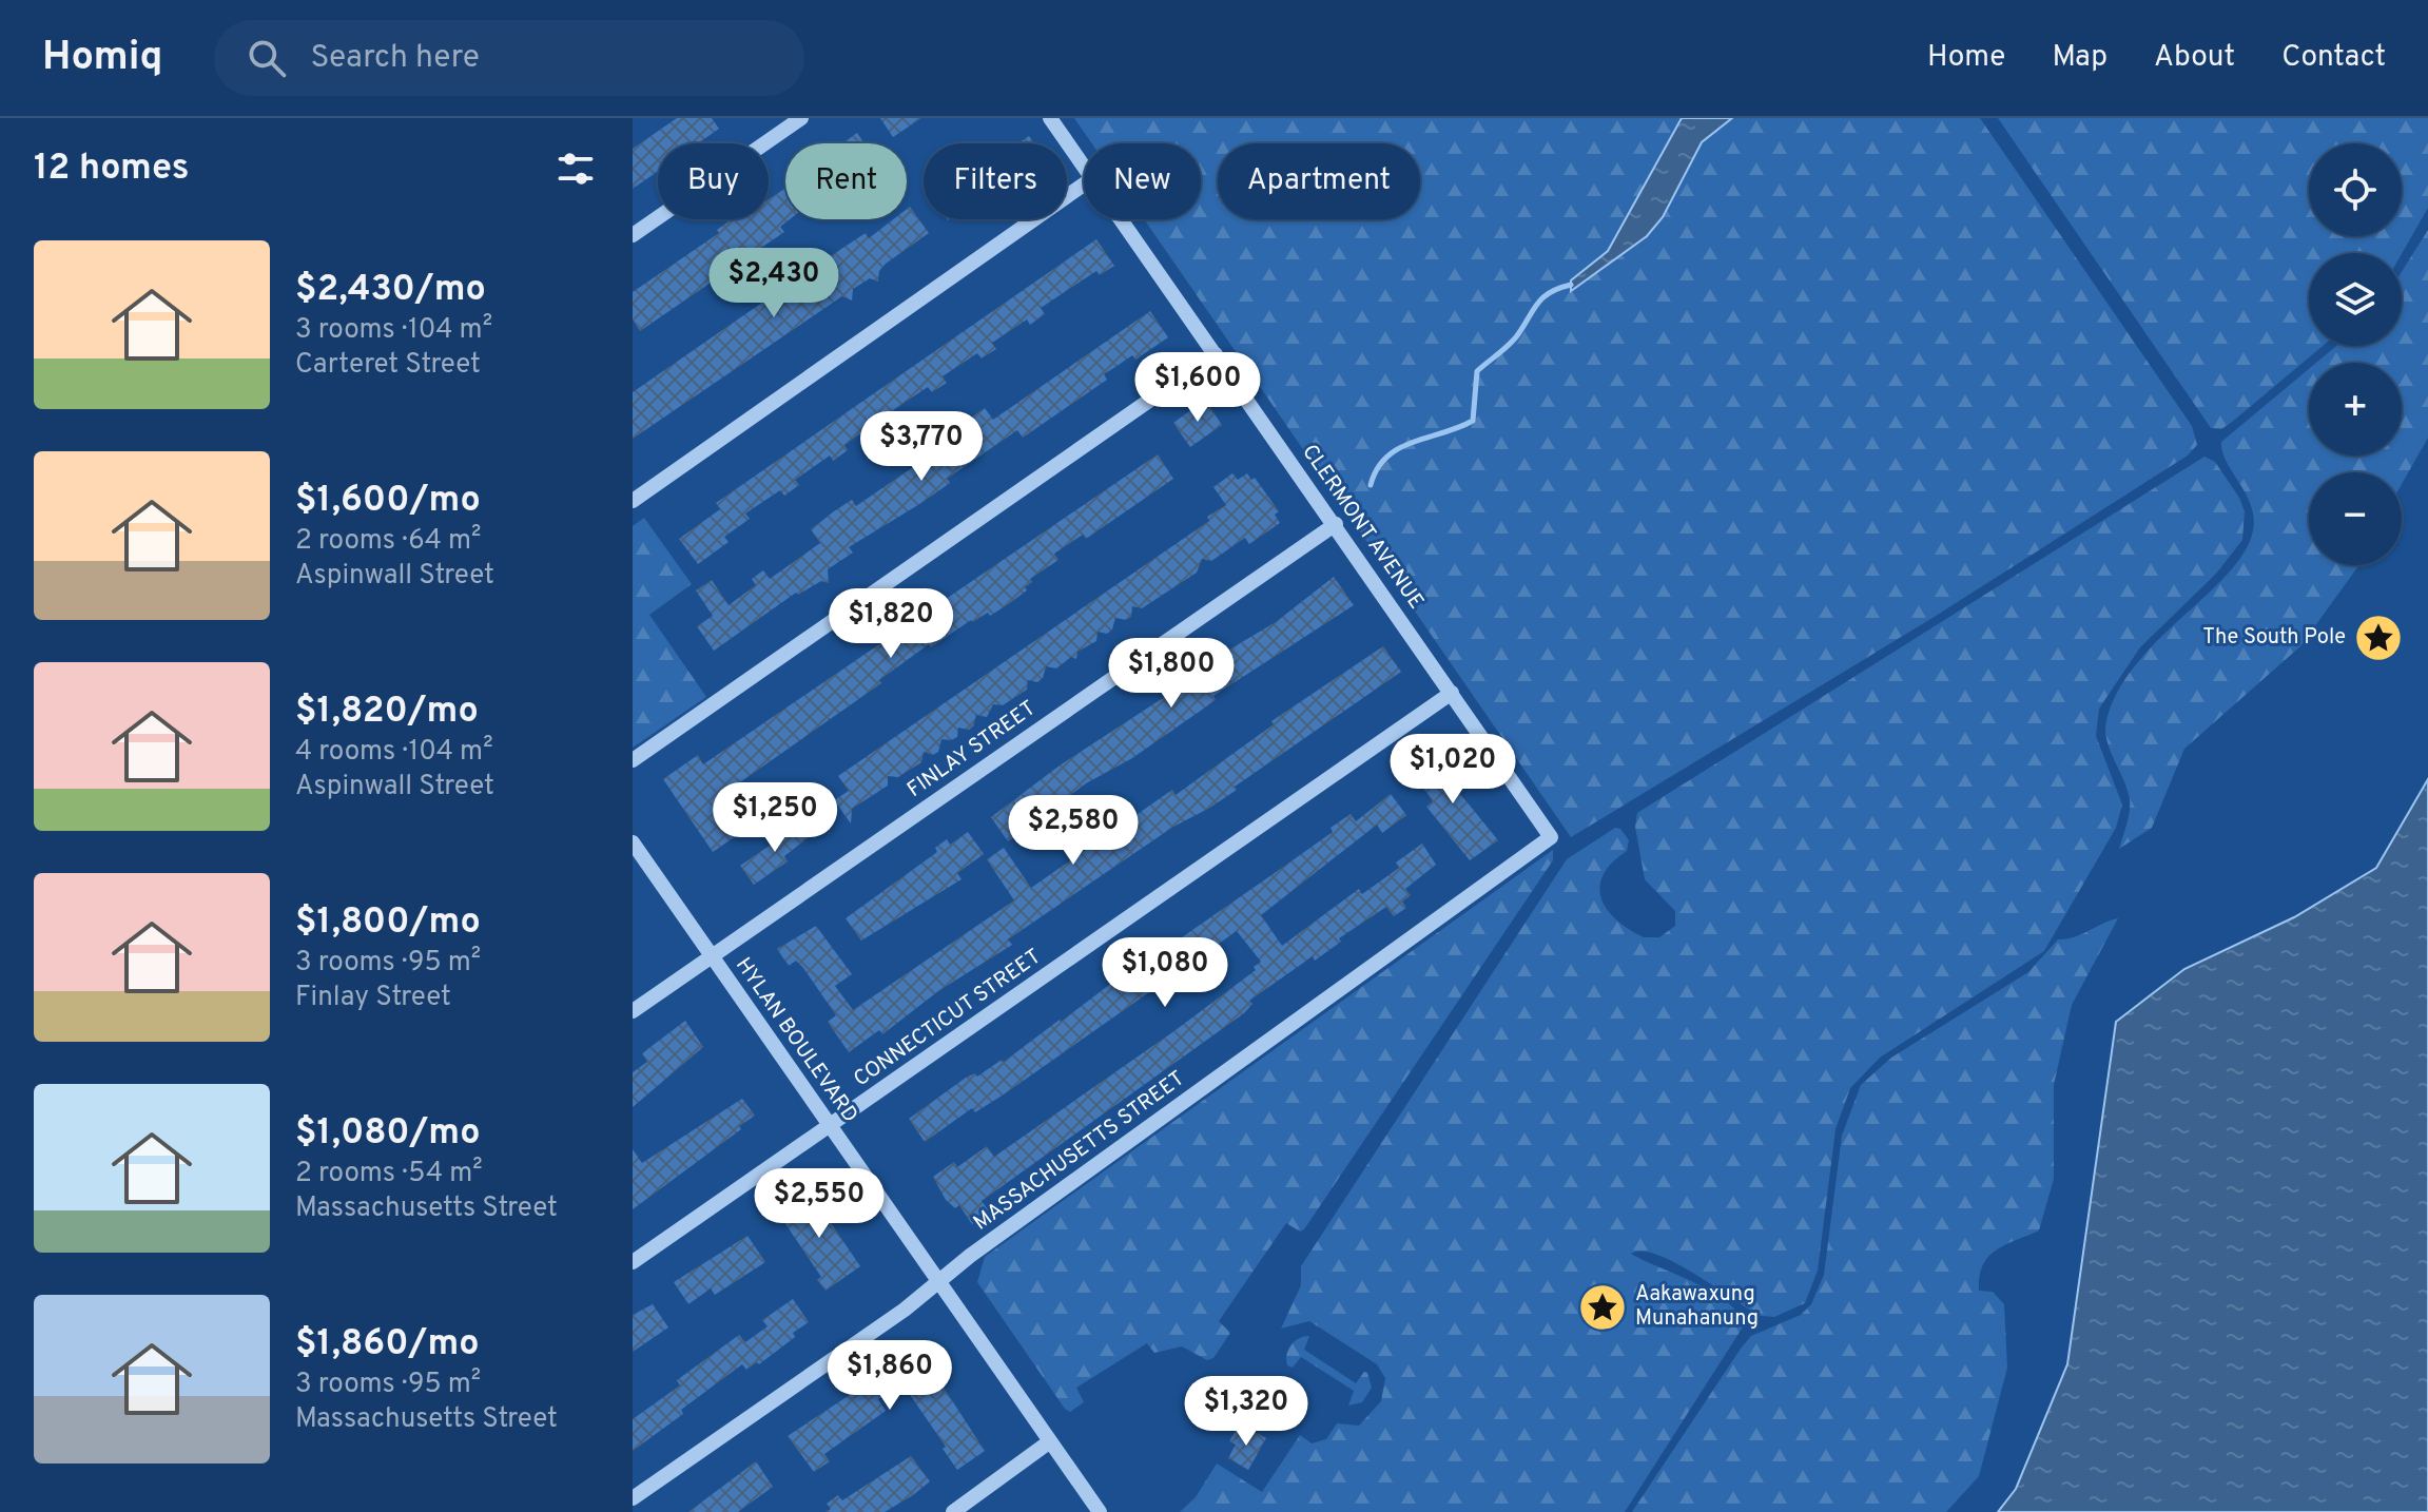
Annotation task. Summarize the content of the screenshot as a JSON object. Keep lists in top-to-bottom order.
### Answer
{
  "streets": {
    "street": [
      "CLERMONT AVENUE",
      "FINLAY STREET",
      "CONNECTICUT STREET",
      "HYLAN BOULEVARD",
      "MASSACHUSETTS STREET"
    ]
  },
  "crossings": [
    ["CLERMONT AVENUE", "FINLAY STREET"],
    ["CLERMONT AVENUE", "CONNECTICUT STREET"],
    ["CLERMONT AVENUE", "MASSACHUSETTS STREET"],
    ["FINLAY STREET", "HYLAN BOULEVARD"],
    ["CONNECTICUT STREET", "HYLAN BOULEVARD"],
    ["HYLAN BOULEVARD", "MASSACHUSETTS STREET"]
  ],
  "places": {
    "place": ["The South Pole", "Aakawaxung Munahanung"]
  },
  "page": {
    "header": "Homiq",
    "search": "Search here",
    "nav": [
      "Home",
      "Map",
      "About",
      "Contact"
    ],
    "heading": "12 homes",
    "map_buttons": ["+", "−"],
    "chip": [
      "Buy",
      "Rent",
      "Filters",
      "New",
      "Apartment"
    ],
    "list": [
      {
        "name": "$2,430/mo",
        "note": "3 rooms · 104 m² · Carteret Street"
      },
      {
        "name": "$1,600/mo",
        "note": "2 rooms · 64 m² · Aspinwall Street"
      },
      {
        "name": "$1,820/mo",
        "note": "4 rooms · 104 m² · Aspinwall Street"
      },
      {
        "name": "$1,800/mo",
        "note": "3 rooms · 95 m² · Finlay Street"
      },
      {
        "name": "$1,080/mo",
        "note": "2 rooms · 54 m² · Massachusetts Street"
      },
      {
        "name": "$1,860/mo",
        "note": "3 rooms · 95 m² · Massachusetts Street"
      }
    ],
    "price": [
      "$2,430",
      "$1,600",
      "$3,770",
      "$1,820",
      "$1,800",
      "$1,020",
      "$1,250",
      "$2,580",
      "$1,080",
      "$2,550",
      "$1,860",
      "$1,320"
    ]
  }
}
